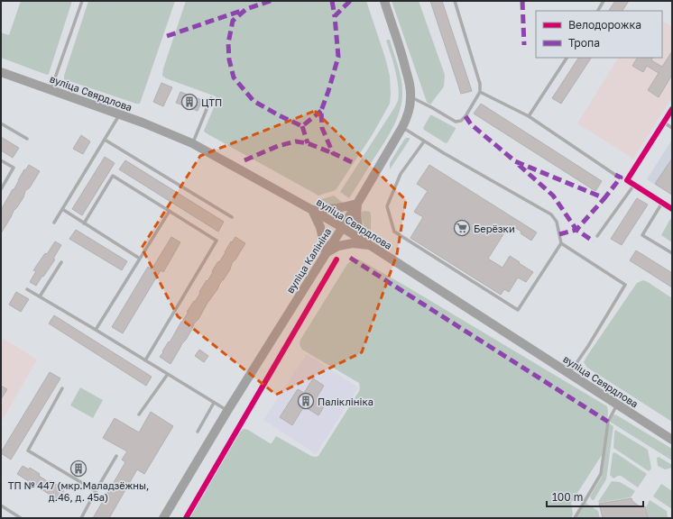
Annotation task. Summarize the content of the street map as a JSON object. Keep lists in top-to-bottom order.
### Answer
{
  "streets": {
    "main road": ["вуліца Свярдлова", "вуліца Калініна"]
  },
  "crossings": [
    ["вуліца Свярдлова", "вуліца Калініна"]
  ],
  "places": {
    "building": ["ЦТП", "Паліклініка", "ТП № 447 (мкр.Маладзёжны, д.46, д. 45а)"],
    "supermarket": ["Берёзки"]
  },
  "legend": ["Велодорожка", "Тропа"],
  "scale_bar": "100 m"
}
